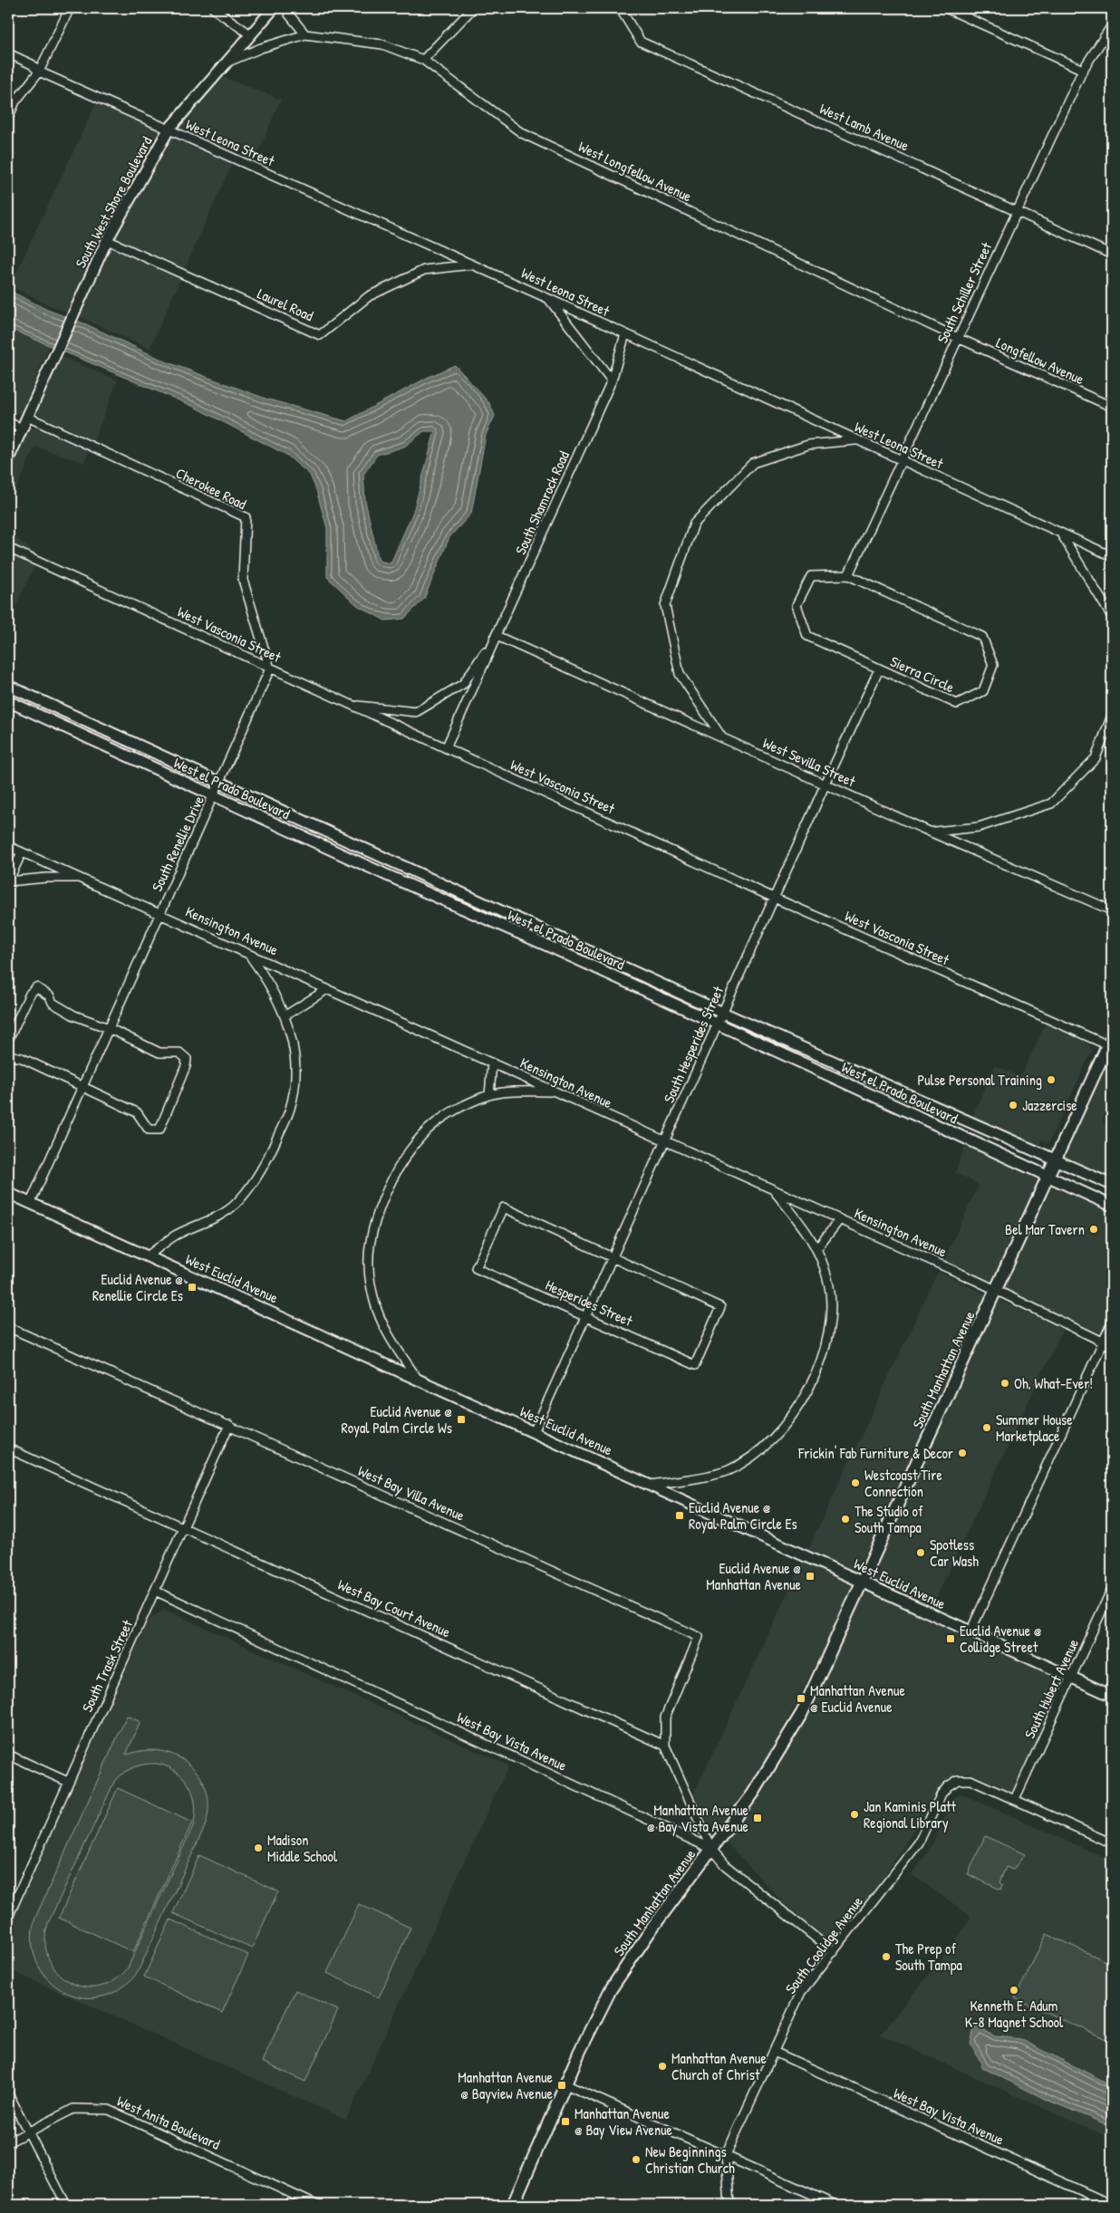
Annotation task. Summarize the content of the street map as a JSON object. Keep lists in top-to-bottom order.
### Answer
{
  "streets": {
    "main road": ["South Manhattan Avenue"],
    "street": [
      "West Lamb Avenue",
      "West Leona Street",
      "West Longfellow Avenue",
      "South West Shore Boulevard",
      "South Schiller Street",
      "Laurel Road",
      "Longfellow Avenue",
      "Cherokee Road",
      "South Shamrock Road",
      "West Vasconia Street",
      "Sierra Circle",
      "West Sevilla Street",
      "West el Prado Boulevard",
      "South Renellie Drive",
      "Kensington Avenue",
      "South Hesperides Street",
      "West Euclid Avenue",
      "Hesperides Street",
      "West Bay Villa Avenue",
      "West Bay Court Avenue",
      "South Trask Street",
      "South Hubert Avenue",
      "West Bay Vista Avenue",
      "South Coolidge Avenue",
      "West Anita Boulevard"
    ]
  },
  "crossings": [
    ["West Lamb Avenue", "South Schiller Street"],
    ["West Leona Street", "South West Shore Boulevard"],
    ["West Leona Street", "South Schiller Street"],
    ["West Leona Street", "Laurel Road"],
    ["West Leona Street", "South Shamrock Road"],
    ["West Longfellow Avenue", "South West Shore Boulevard"],
    ["West Longfellow Avenue", "South Schiller Street"],
    ["West Longfellow Avenue", "Longfellow Avenue"],
    ["South West Shore Boulevard", "Laurel Road"],
    ["South West Shore Boulevard", "Cherokee Road"],
    ["South Schiller Street", "Longfellow Avenue"],
    ["South Schiller Street", "Sierra Circle"],
    ["Cherokee Road", "West Vasconia Street"],
    ["Cherokee Road", "South Renellie Drive"],
    ["South Shamrock Road", "West Vasconia Street"],
    ["South Shamrock Road", "West Sevilla Street"],
    ["West Vasconia Street", "South Renellie Drive"],
    ["West Vasconia Street", "South Hesperides Street"],
    ["West Vasconia Street", "South Manhattan Avenue"],
    ["Sierra Circle", "South Hesperides Street"],
    ["West Sevilla Street", "South Hesperides Street"],
    ["West el Prado Boulevard", "South Renellie Drive"],
    ["West el Prado Boulevard", "South Hesperides Street"],
    ["West el Prado Boulevard", "South Manhattan Avenue"],
    ["South Renellie Drive", "Kensington Avenue"],
    ["South Renellie Drive", "West Euclid Avenue"],
    ["Kensington Avenue", "South Hesperides Street"],
    ["Kensington Avenue", "South Manhattan Avenue"],
    ["South Hesperides Street", "West Euclid Avenue"],
    ["South Hesperides Street", "Hesperides Street"],
    ["West Euclid Avenue", "South Manhattan Avenue"],
    ["West Euclid Avenue", "South Hubert Avenue"],
    ["South Manhattan Avenue", "West Bay Vista Avenue"],
    ["West Bay Villa Avenue", "West Bay Court Avenue"],
    ["West Bay Villa Avenue", "South Trask Street"],
    ["West Bay Court Avenue", "South Trask Street"],
    ["South Trask Street", "West Bay Vista Avenue"],
    ["South Hubert Avenue", "South Coolidge Avenue"],
    ["West Bay Vista Avenue", "South Coolidge Avenue"]
  ],
  "places": {
    "other": [
      "Pulse Personal Training",
      "Jazzercise",
      "Bel Mar Tavern",
      "Oh, What-Ever!",
      "Summer House Marketplace",
      "Frickin' Fab Furniture & Decor",
      "Westcoast Tire Connection",
      "The Studio of South Tampa",
      "Spotless Car Wash",
      "Jan Kaminis Platt Regional Library",
      "Madison Middle School",
      "The Prep of South Tampa",
      "Kenneth E. Adum K-8 Magnet School",
      "Manhattan Avenue Church of Christ",
      "New Beginnings Christian Church"
    ],
    "transit": [
      "Euclid Avenue @ Renellie Circle Es",
      "Euclid Avenue @ Royal Palm Circle Ws",
      "Euclid Avenue @ Royal Palm Circle Es",
      "Euclid Avenue @ Manhattan Avenue",
      "Euclid Avenue @ Collidge Street",
      "Manhattan Avenue @ Euclid Avenue",
      "Manhattan Avenue @ Bay Vista Avenue",
      "Manhattan Avenue @ Bayview Avenue",
      "Manhattan Avenue @ Bay View Avenue"
    ]
  }
}
